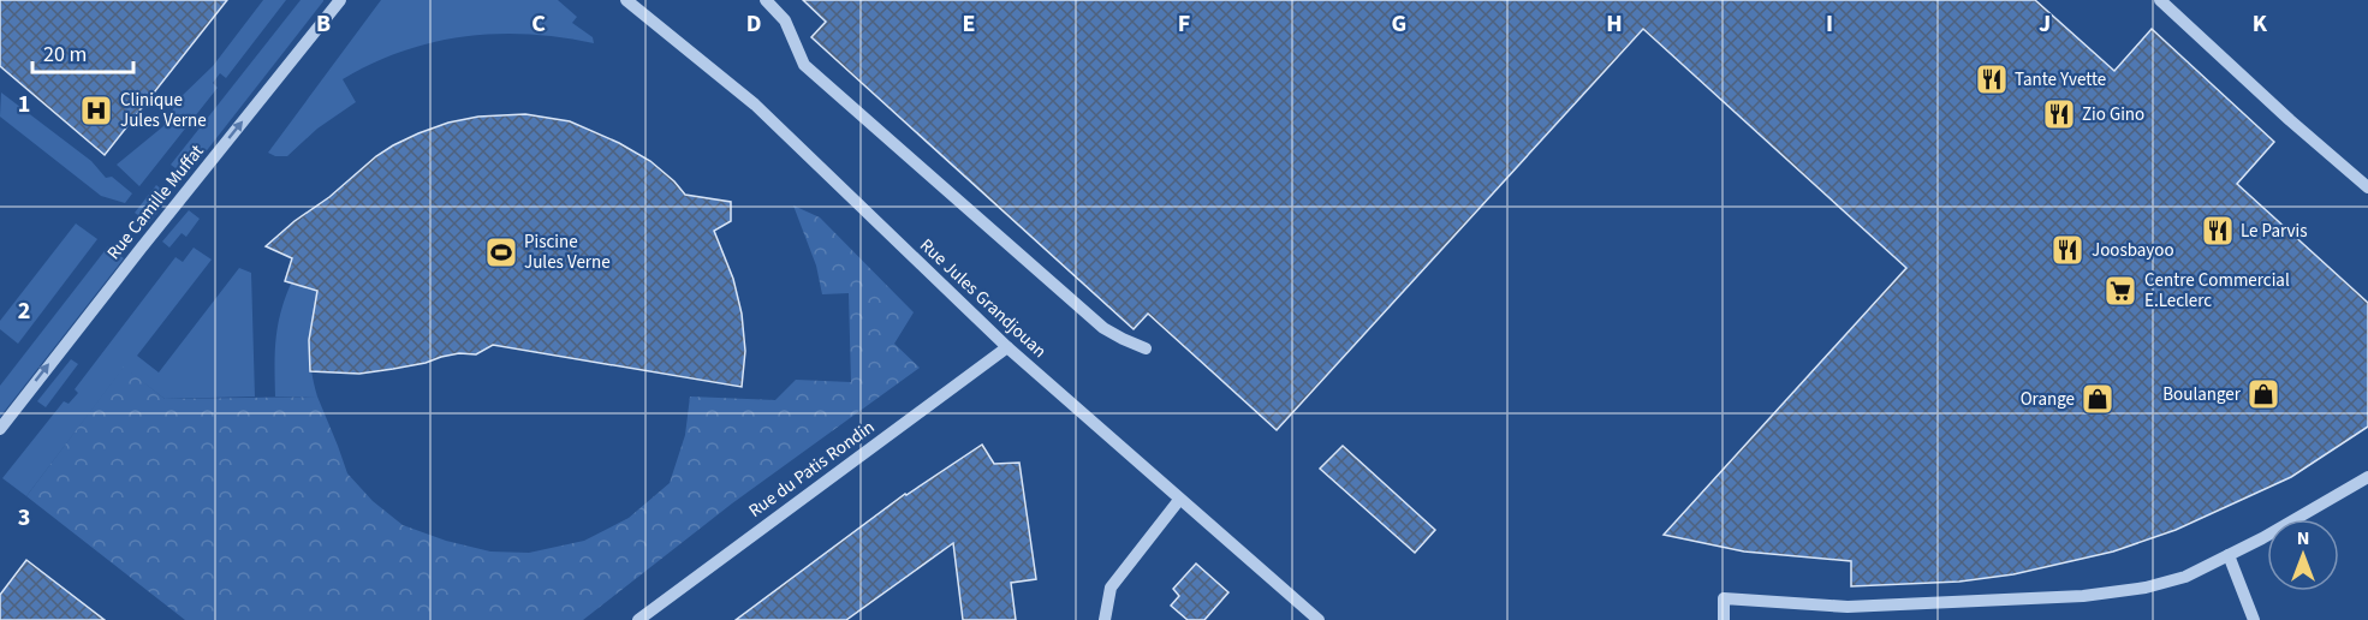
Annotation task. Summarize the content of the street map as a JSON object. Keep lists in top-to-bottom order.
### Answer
{
  "streets": {
    "street": ["Rue Camille Muffat", "Rue Jules Grandjouan", "Rue du Patis Rondin"]
  },
  "crossings": [
    ["Rue Jules Grandjouan", "Rue du Patis Rondin"]
  ],
  "one_way": ["Rue Camille Muffat"],
  "places": {
    "restaurant": [
      "Tante Yvette",
      "Zio Gino",
      "Le Parvis",
      "Joosbayoo"
    ],
    "hospital": ["Clinique Jules Verne"],
    "sports": ["Piscine Jules Verne"],
    "supermarket": ["Centre Commercial E.Leclerc"],
    "shop": ["Boulanger", "Orange"]
  },
  "scale_bar": "20 m",
  "north": "top",
  "grid": {
    "columns": [
      "B",
      "C",
      "D",
      "E",
      "F",
      "G",
      "H",
      "I",
      "J",
      "K"
    ],
    "rows": ["1", "2", "3"]
  }
}
